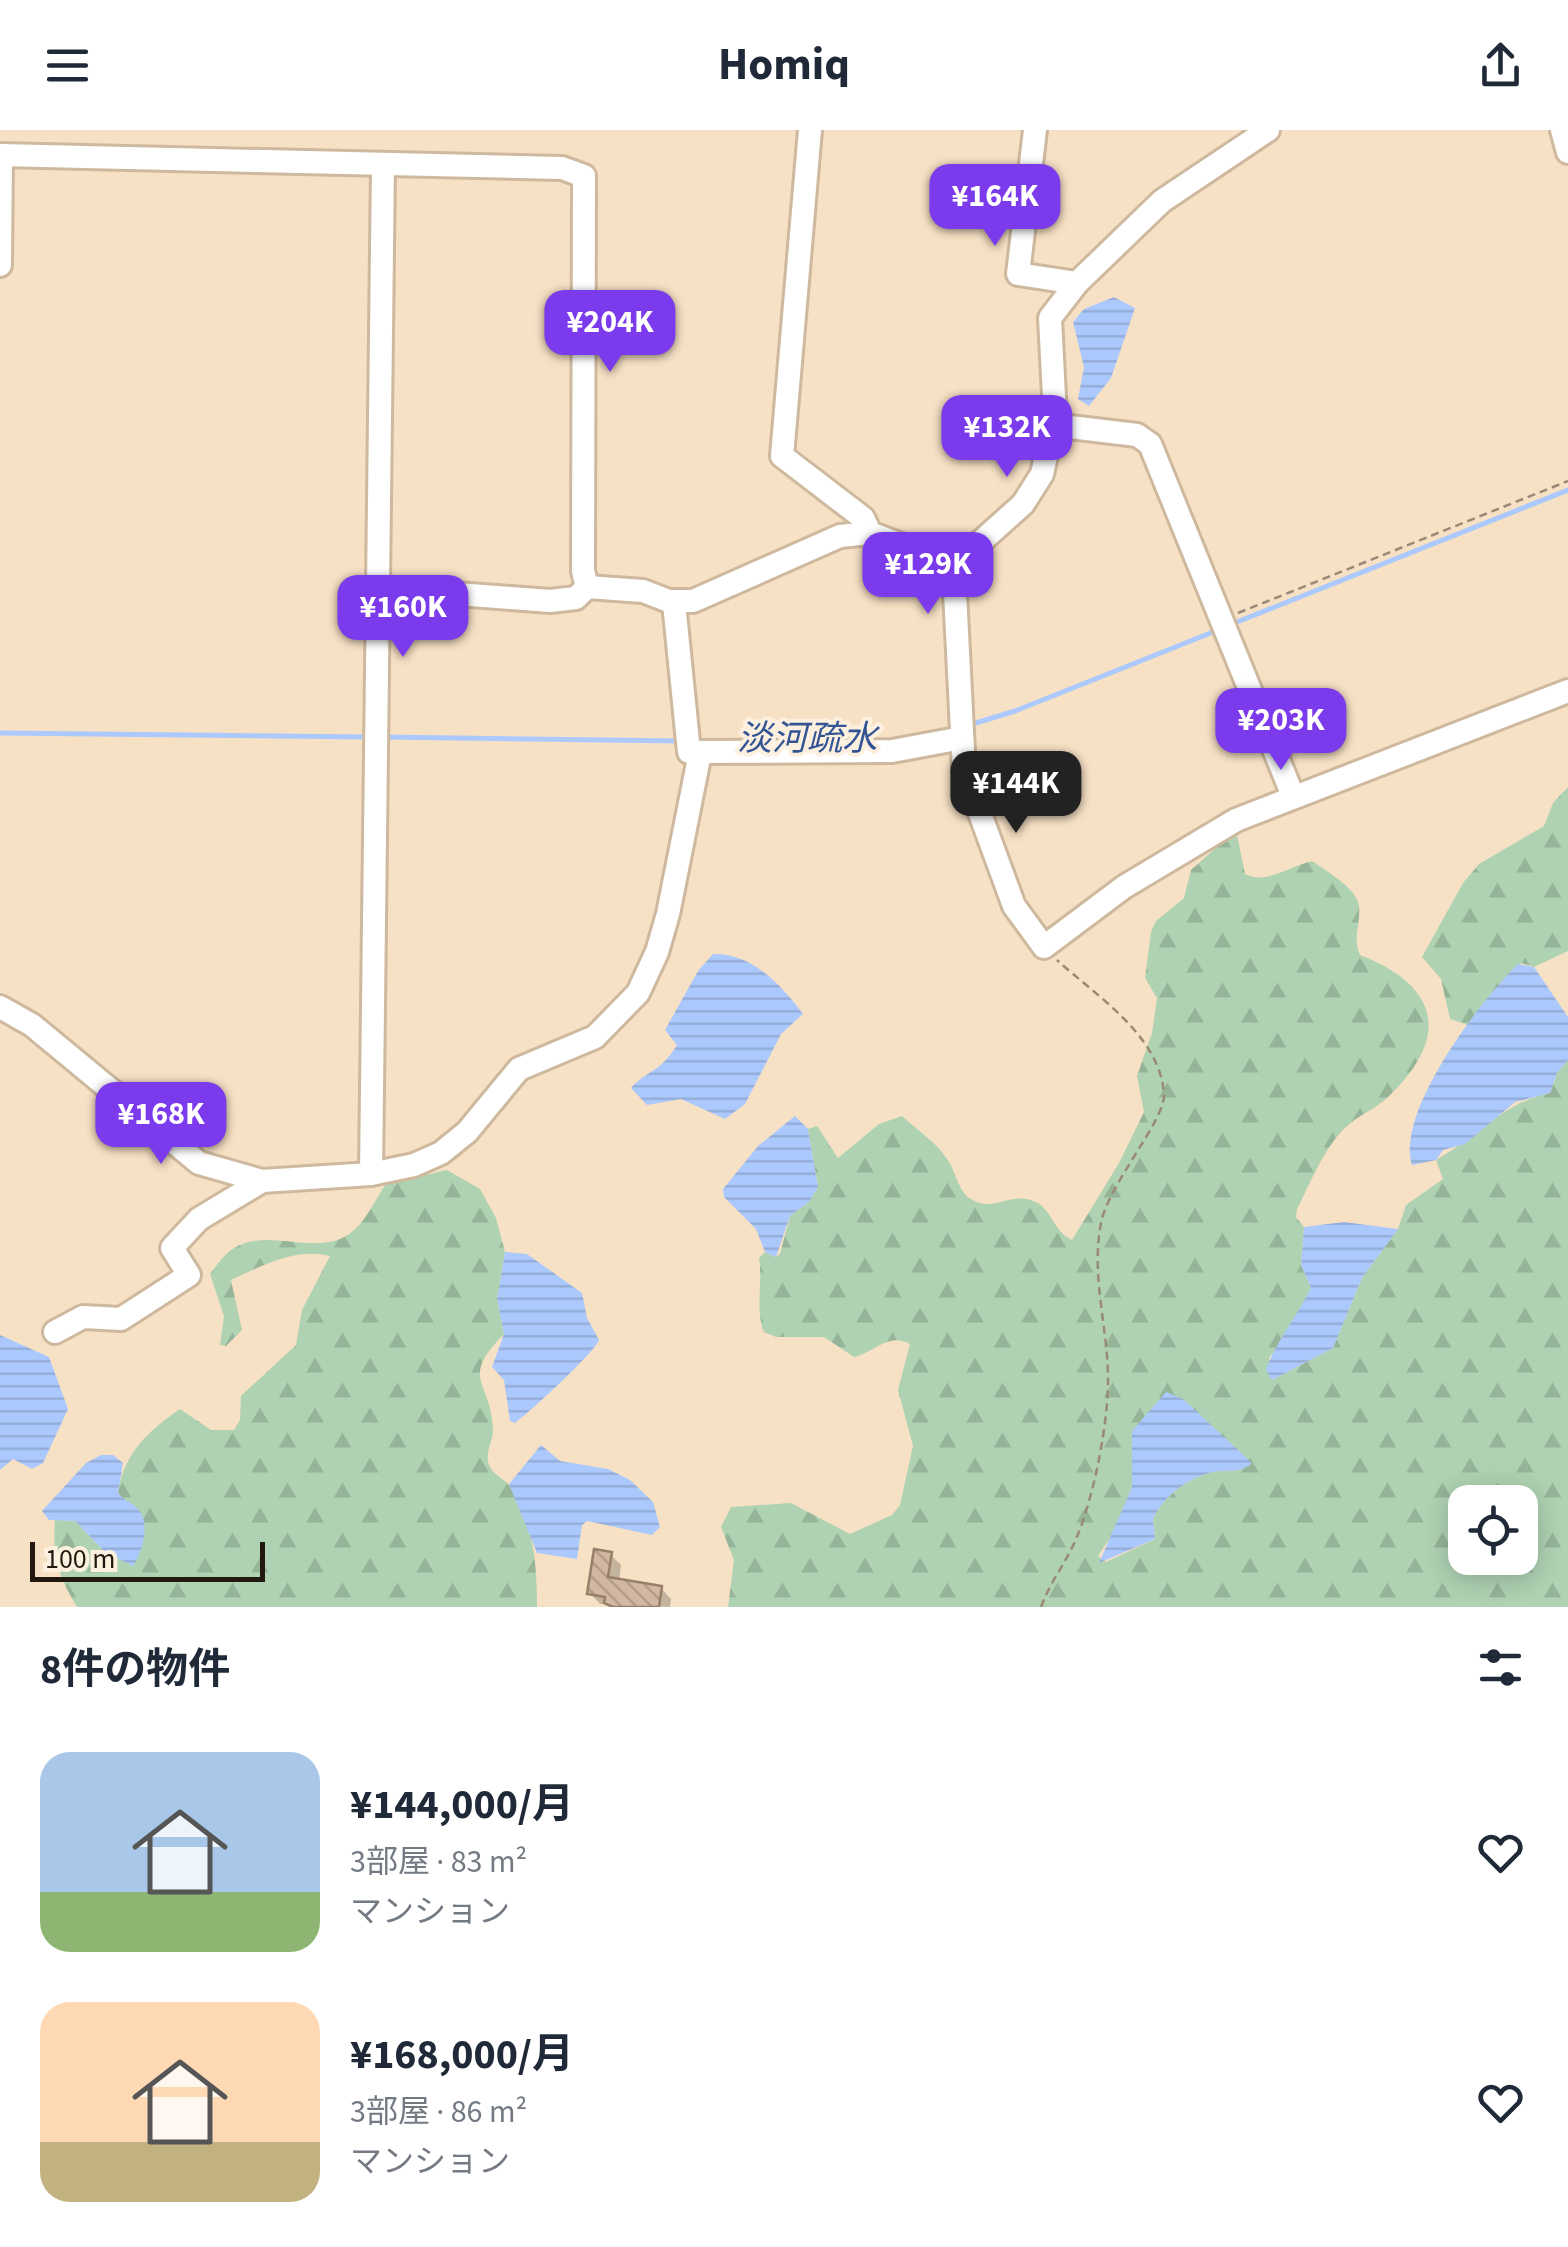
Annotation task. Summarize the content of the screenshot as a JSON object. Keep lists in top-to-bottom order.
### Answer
{
  "water": ["淡河疏水"],
  "scale_bar": "100 m",
  "page": {
    "header": "Homiq",
    "price": [
      "¥164K",
      "¥204K",
      "¥132K",
      "¥129K",
      "¥160K",
      "¥203K",
      "¥144K",
      "¥168K"
    ],
    "scale": "100 m",
    "heading": "8件の物件",
    "list": [
      {
        "name": "¥144,000/月",
        "note": "3部屋 · 83 m² · マンション"
      },
      {
        "name": "¥168,000/月",
        "note": "3部屋 · 86 m² · マンション"
      }
    ]
  }
}
